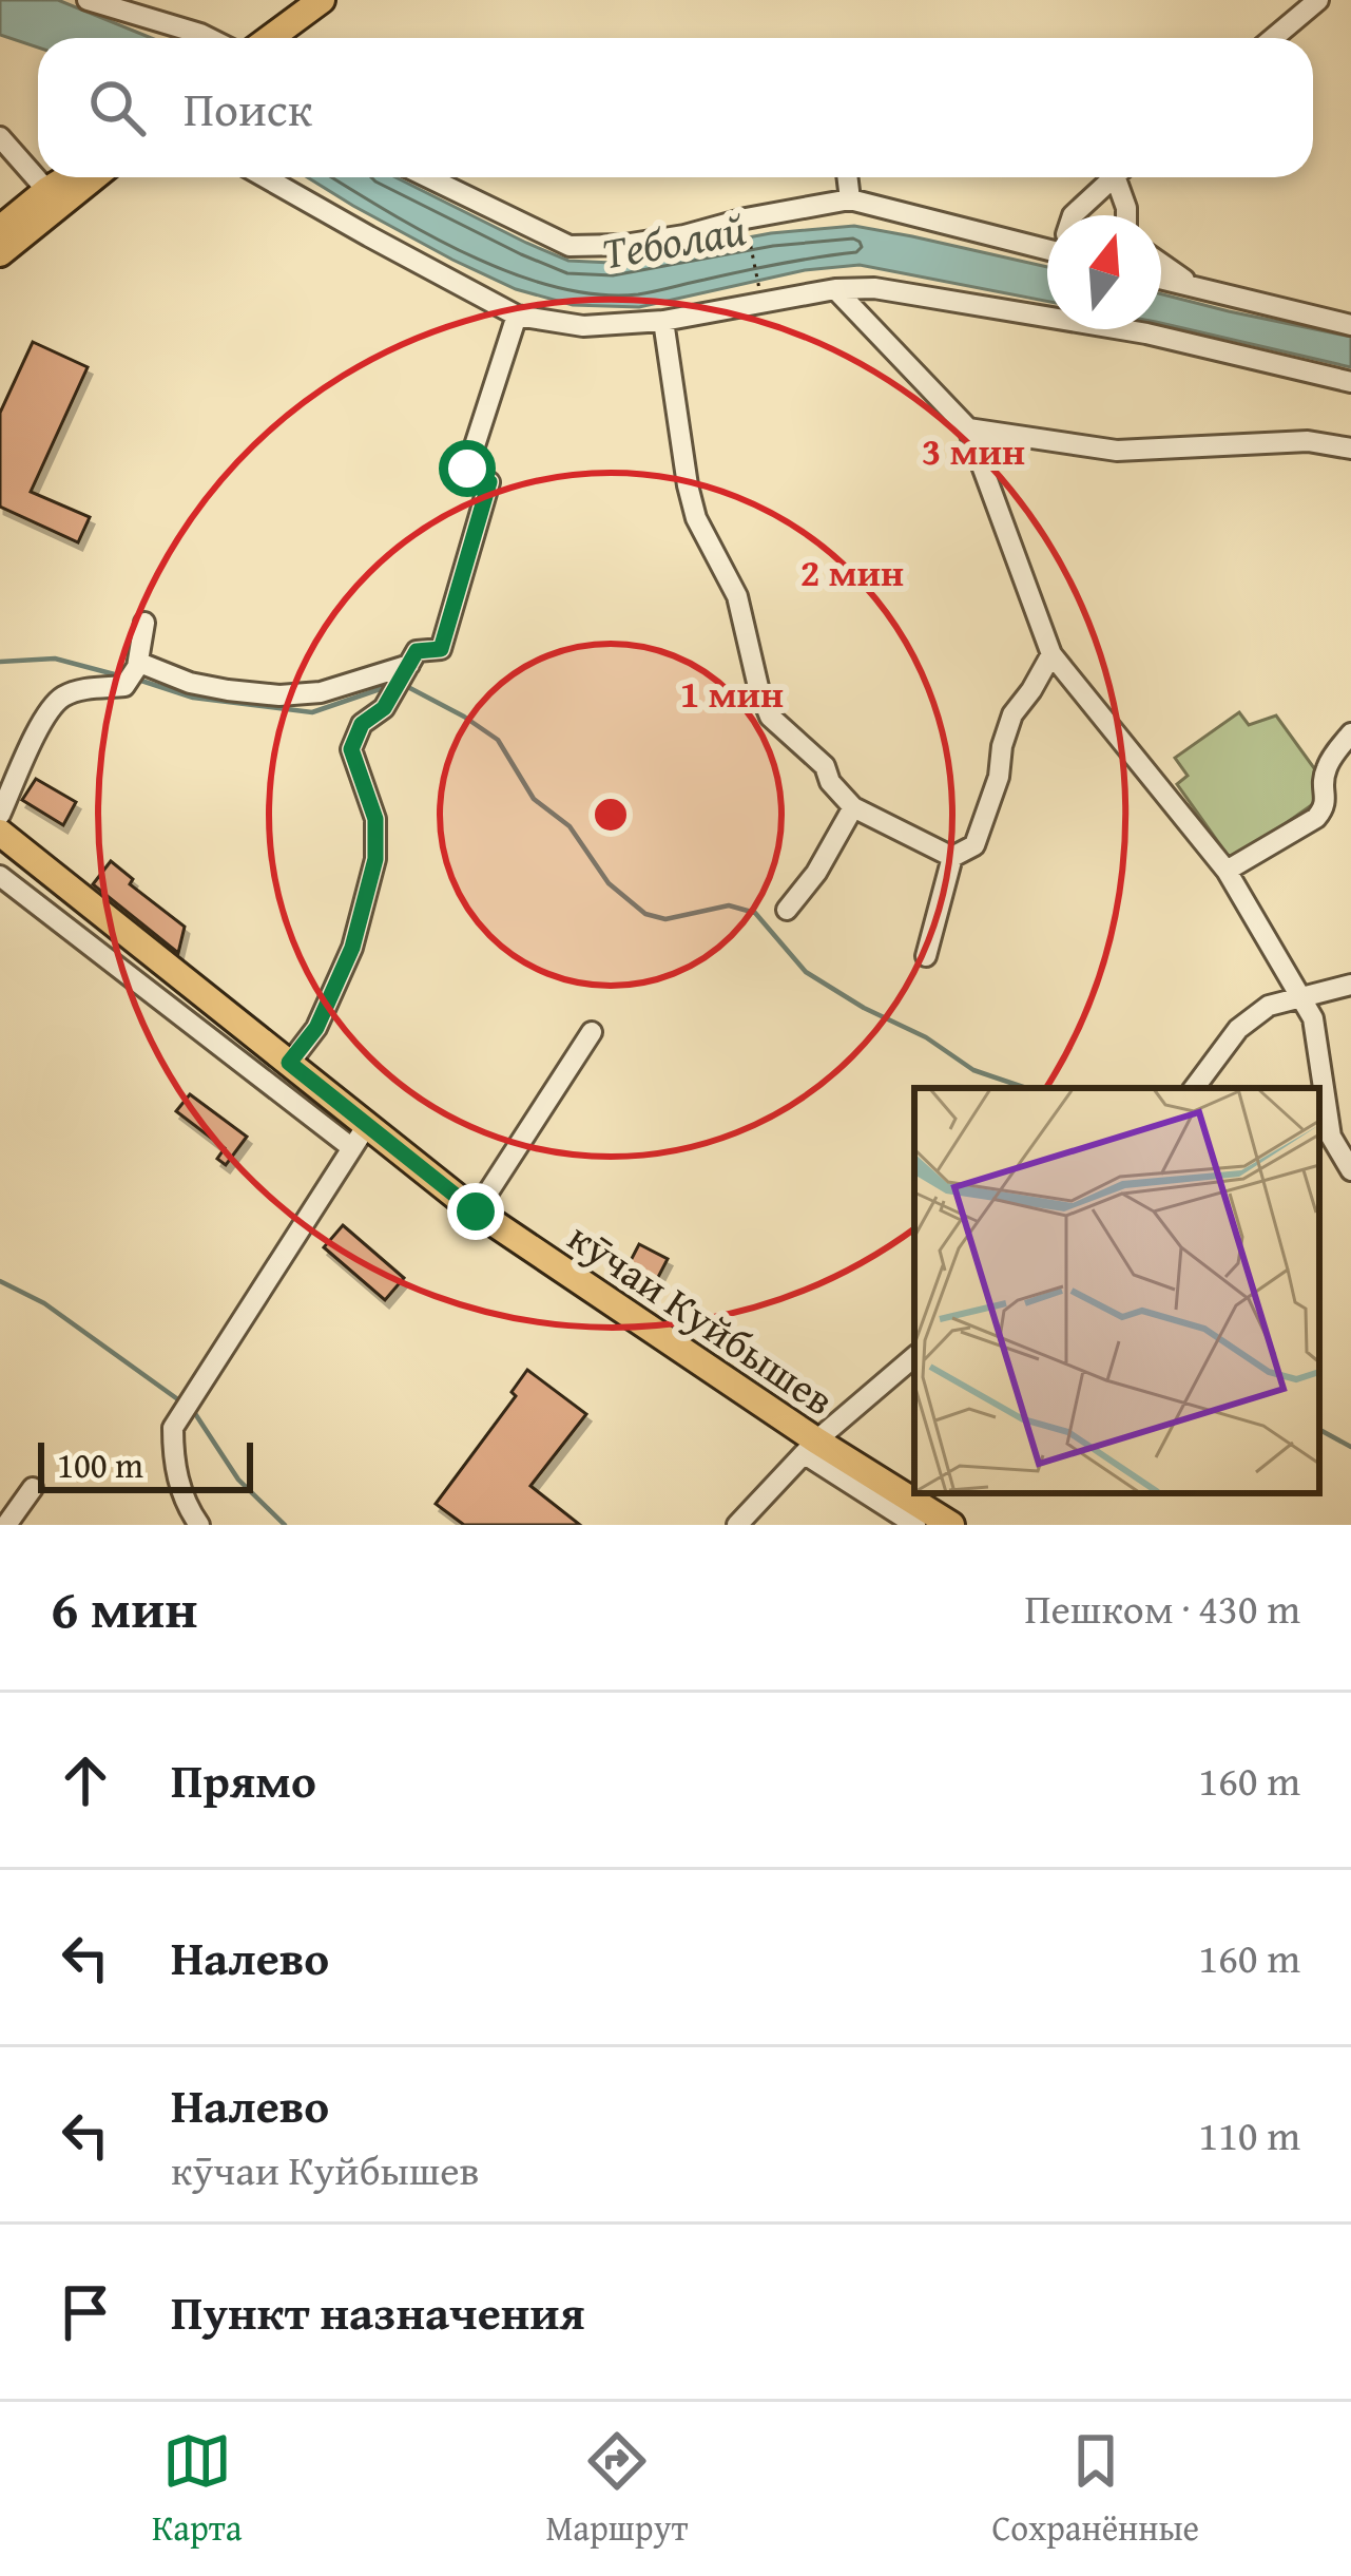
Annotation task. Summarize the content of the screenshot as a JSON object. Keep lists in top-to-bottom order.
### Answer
{
  "streets": {
    "main road": ["кӯчаи Куйбышев"]
  },
  "water": ["Теболай"],
  "scale_bar": "100 m",
  "north": "top",
  "page": {
    "search": "Поиск",
    "scale": "100 m",
    "heading": ["6 мин", "Пешком · 430 m"],
    "list": [
      ["Прямо", "160 m"],
      ["Налево", "160 m"],
      ["Налево", "кӯчаи Куйбышев", "110 m"],
      "Пункт назначения"
    ],
    "nav": ["Карта", "Маршрут", "Сохранённые"]
  },
  "rings": ["3 мин", "2 мин", "1 мин"]
}
